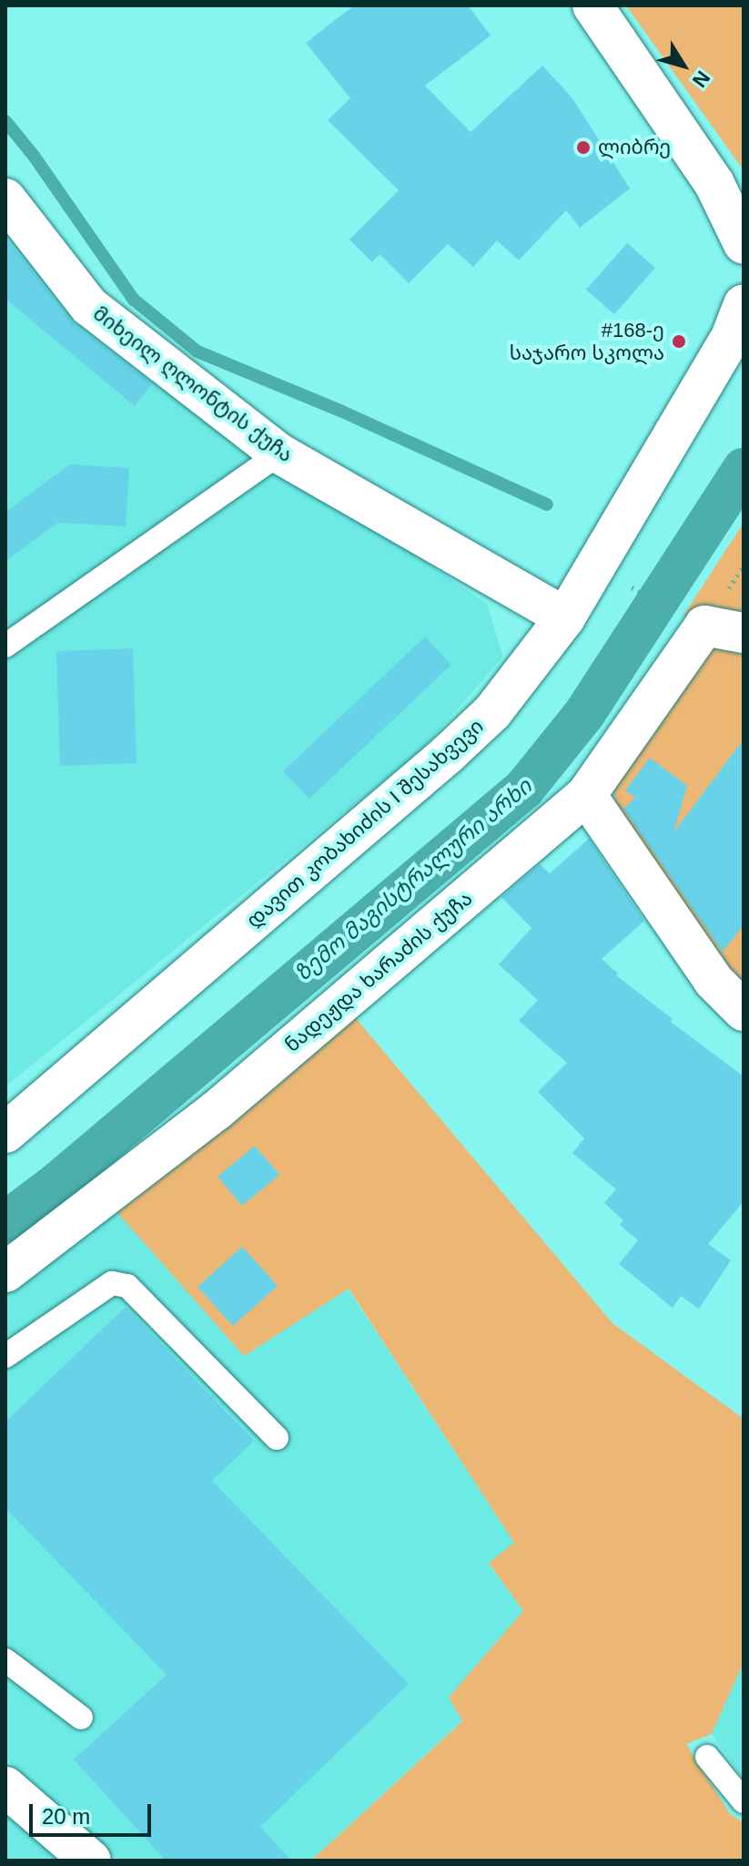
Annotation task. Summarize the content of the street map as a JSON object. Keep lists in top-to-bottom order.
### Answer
{
  "streets": {
    "street": ["მიხეილ ღლონტის ქუჩა", "დავით კობახიძის I შესახვევი", "ნადეჟდა ხარაძის ქუჩა"]
  },
  "crossings": [
    ["მიხეილ ღლონტის ქუჩა", "დავით კობახიძის I შესახვევი"]
  ],
  "water": ["ზემო მაგისტრალური არხი"],
  "places": ["ლიბრე", "#168-ე საჯარო სკოლა"],
  "scale_bar": "20 m",
  "north": "bottom right"
}
